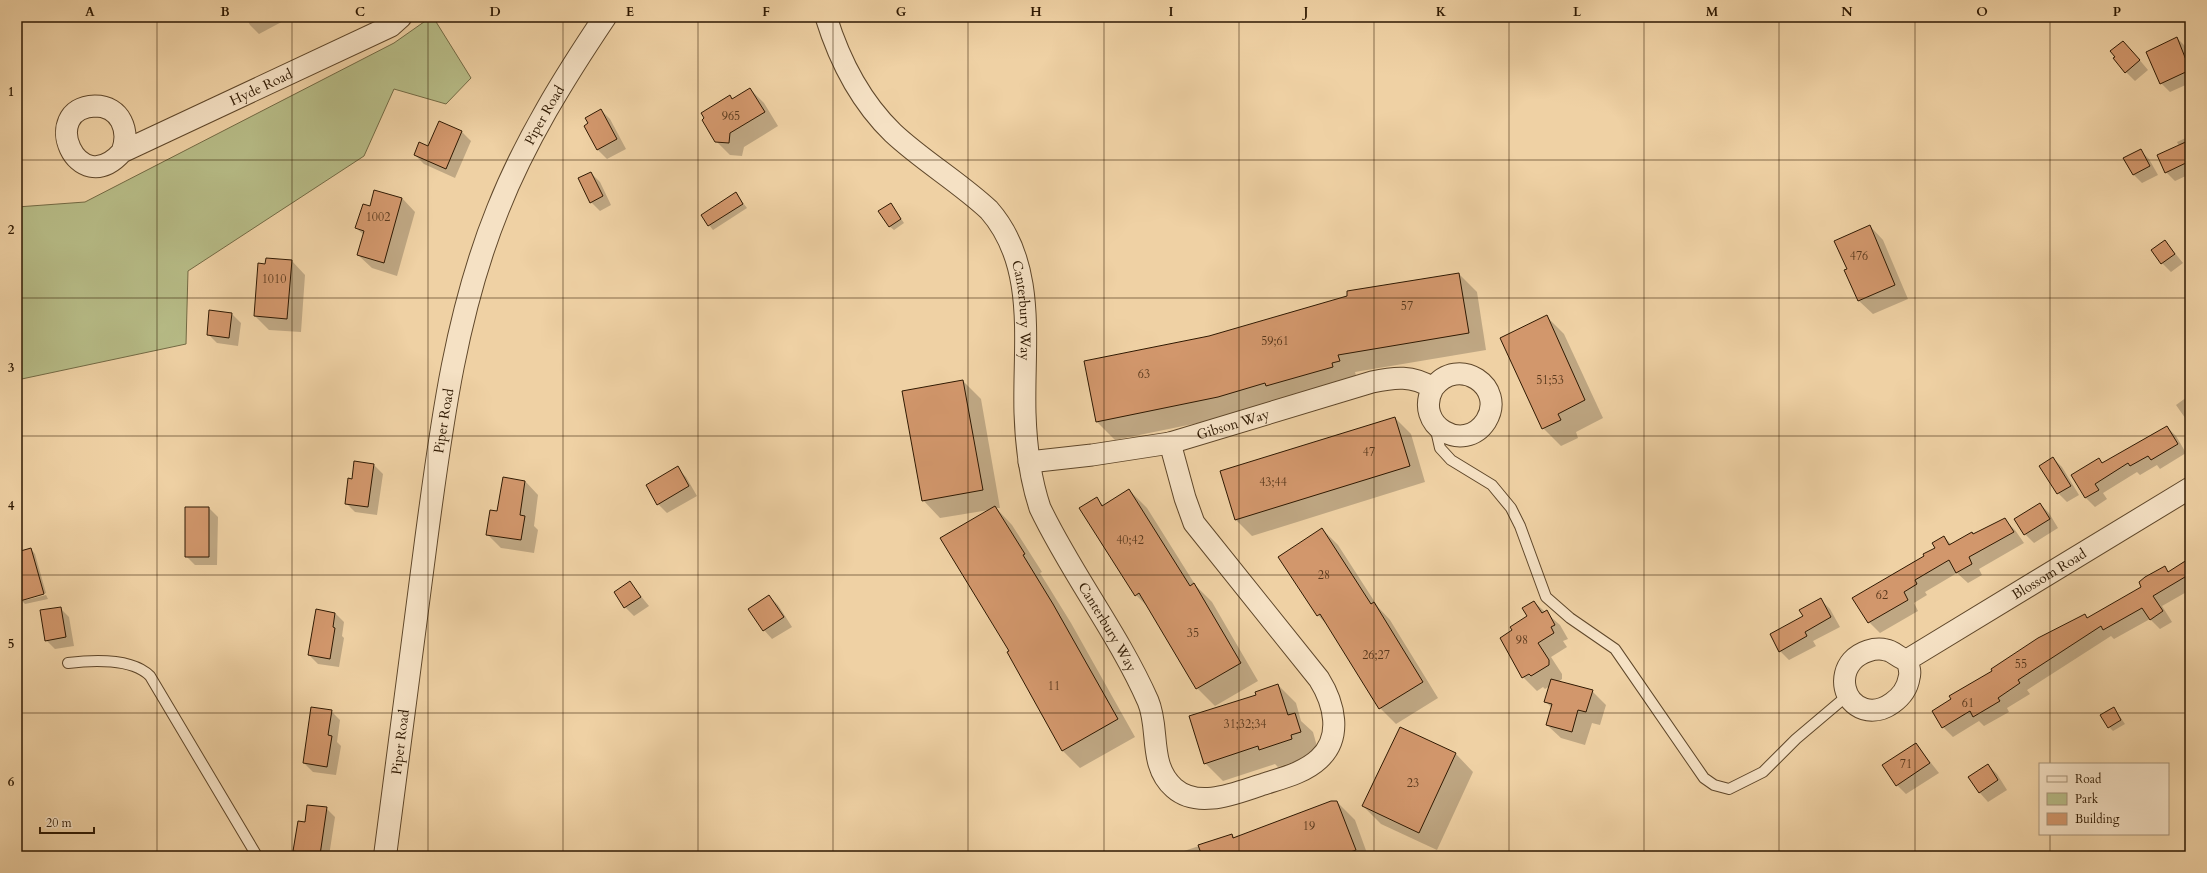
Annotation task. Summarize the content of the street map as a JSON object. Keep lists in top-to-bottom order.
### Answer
{
  "streets": {
    "street": [
      "Hyde Road",
      "Piper Road",
      "Canterbury Way",
      "Gibson Way",
      "Blossom Road"
    ]
  },
  "crossings": [
    ["Canterbury Way", "Gibson Way"]
  ],
  "house_numbers": [
    "965",
    "1002",
    "476",
    "1010",
    "57",
    "59;61",
    "63",
    "51;53",
    "47",
    "43;44",
    "40;42",
    "28",
    "62",
    "35",
    "98",
    "26;27",
    "55",
    "11",
    "61",
    "31;32;34",
    "71",
    "23",
    "19"
  ],
  "legend": ["Road", "Park", "Building"],
  "scale_bar": "20 m",
  "grid": {
    "columns": [
      "A",
      "B",
      "C",
      "D",
      "E",
      "F",
      "G",
      "H",
      "I",
      "J",
      "K",
      "L",
      "M",
      "N",
      "O",
      "P"
    ],
    "rows": [
      "1",
      "2",
      "3",
      "4",
      "5",
      "6"
    ]
  }
}
